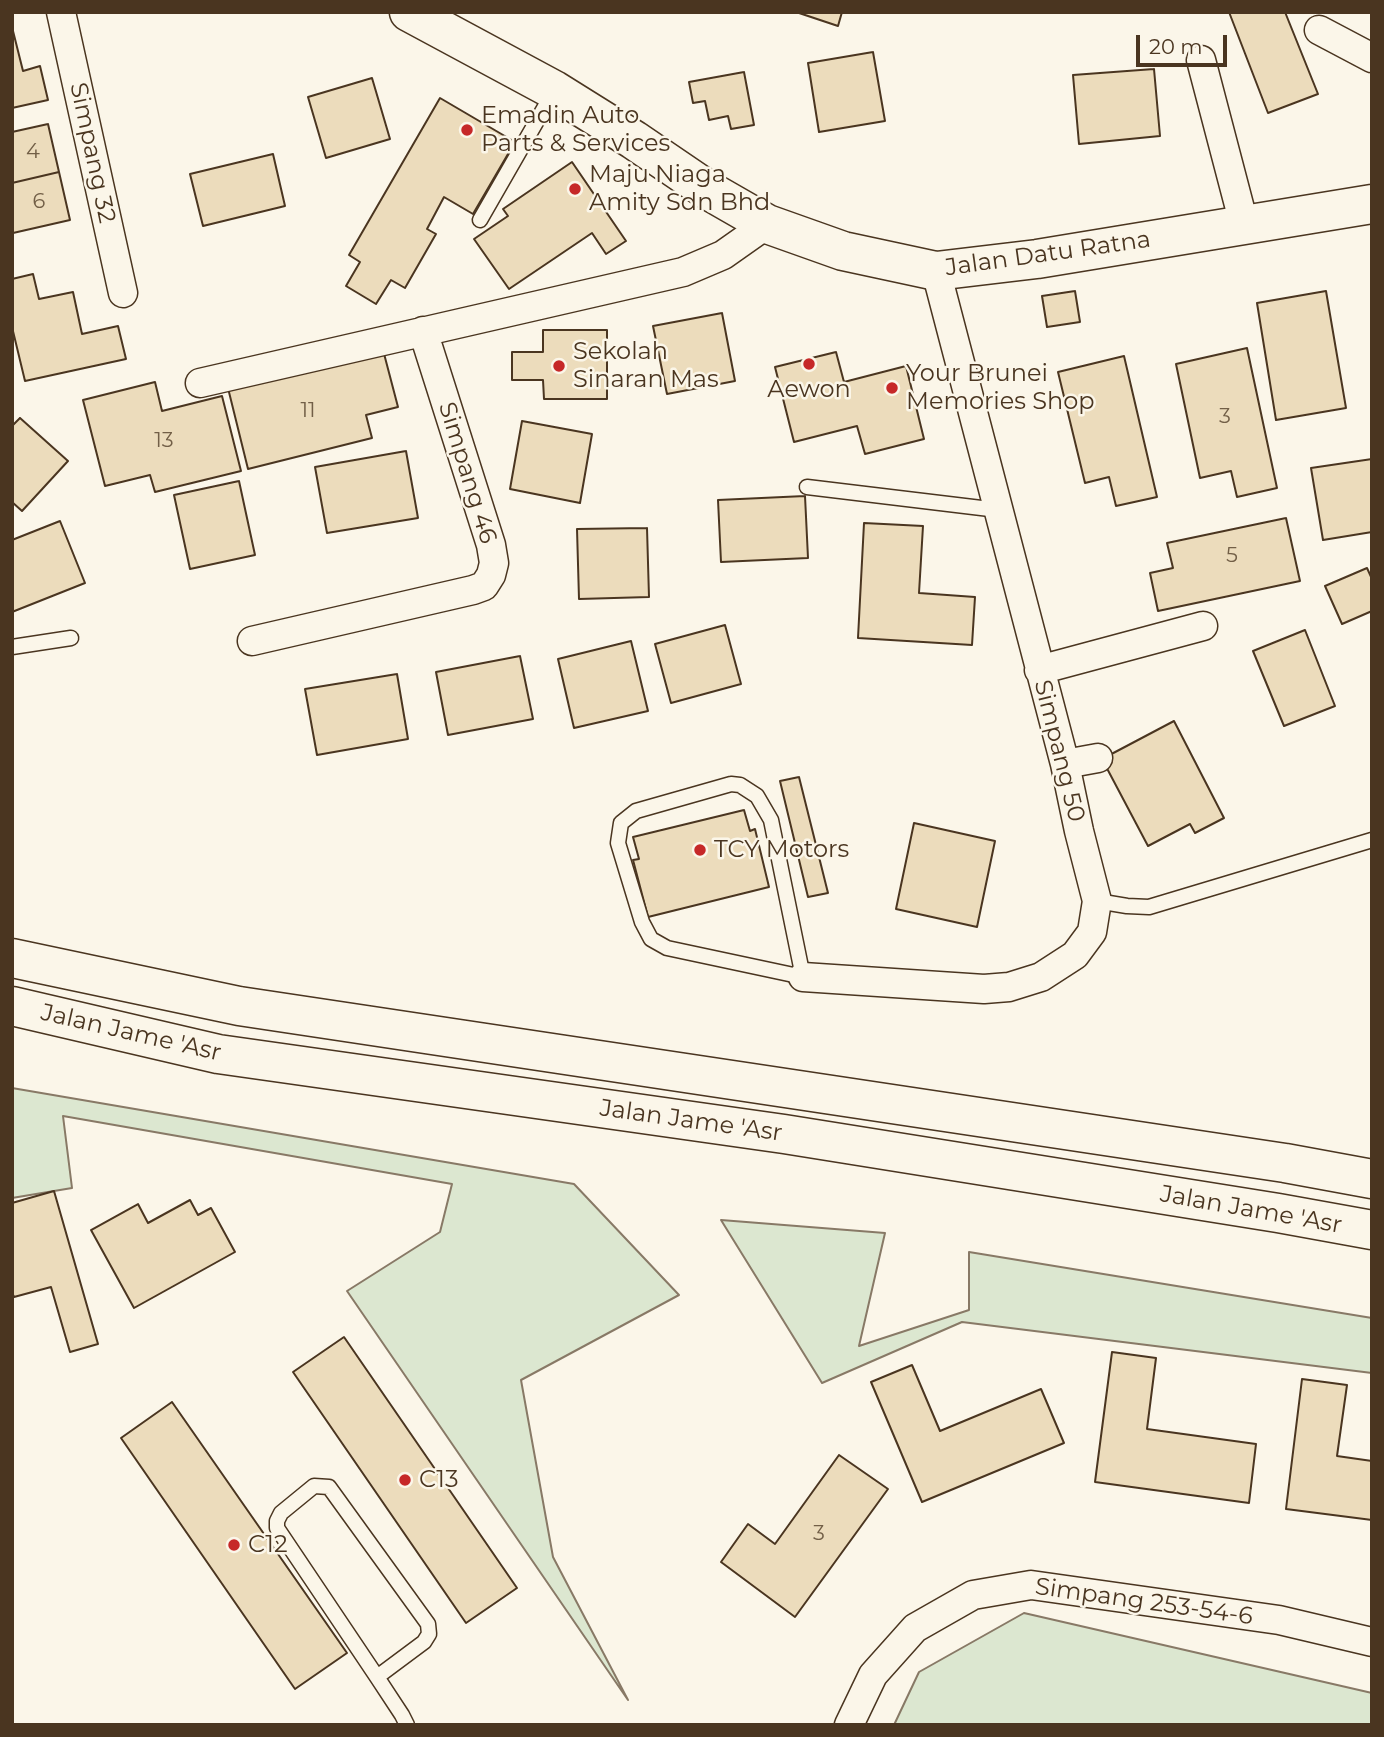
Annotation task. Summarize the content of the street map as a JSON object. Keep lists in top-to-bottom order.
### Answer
{
  "streets": {
    "main road": ["Jalan Datu Ratna", "Jalan Jame 'Asr"],
    "street": [
      "Simpang 32",
      "Simpang 46",
      "Simpang 50",
      "Simpang 253-54-6"
    ]
  },
  "crossings": [
    ["Jalan Datu Ratna", "Simpang 50"]
  ],
  "places": [
    "Emadin Auto Parts & Services",
    "Maju Niaga Amity Sdn Bhd",
    "Aewon",
    "Sekolah Sinaran Mas",
    "Your Brunei Memories Shop",
    "TCY Motors",
    "C13",
    "C12"
  ],
  "house_numbers": [
    "4",
    "6",
    "11",
    "3",
    "13",
    "5",
    "3"
  ],
  "scale_bar": "20 m"
}
